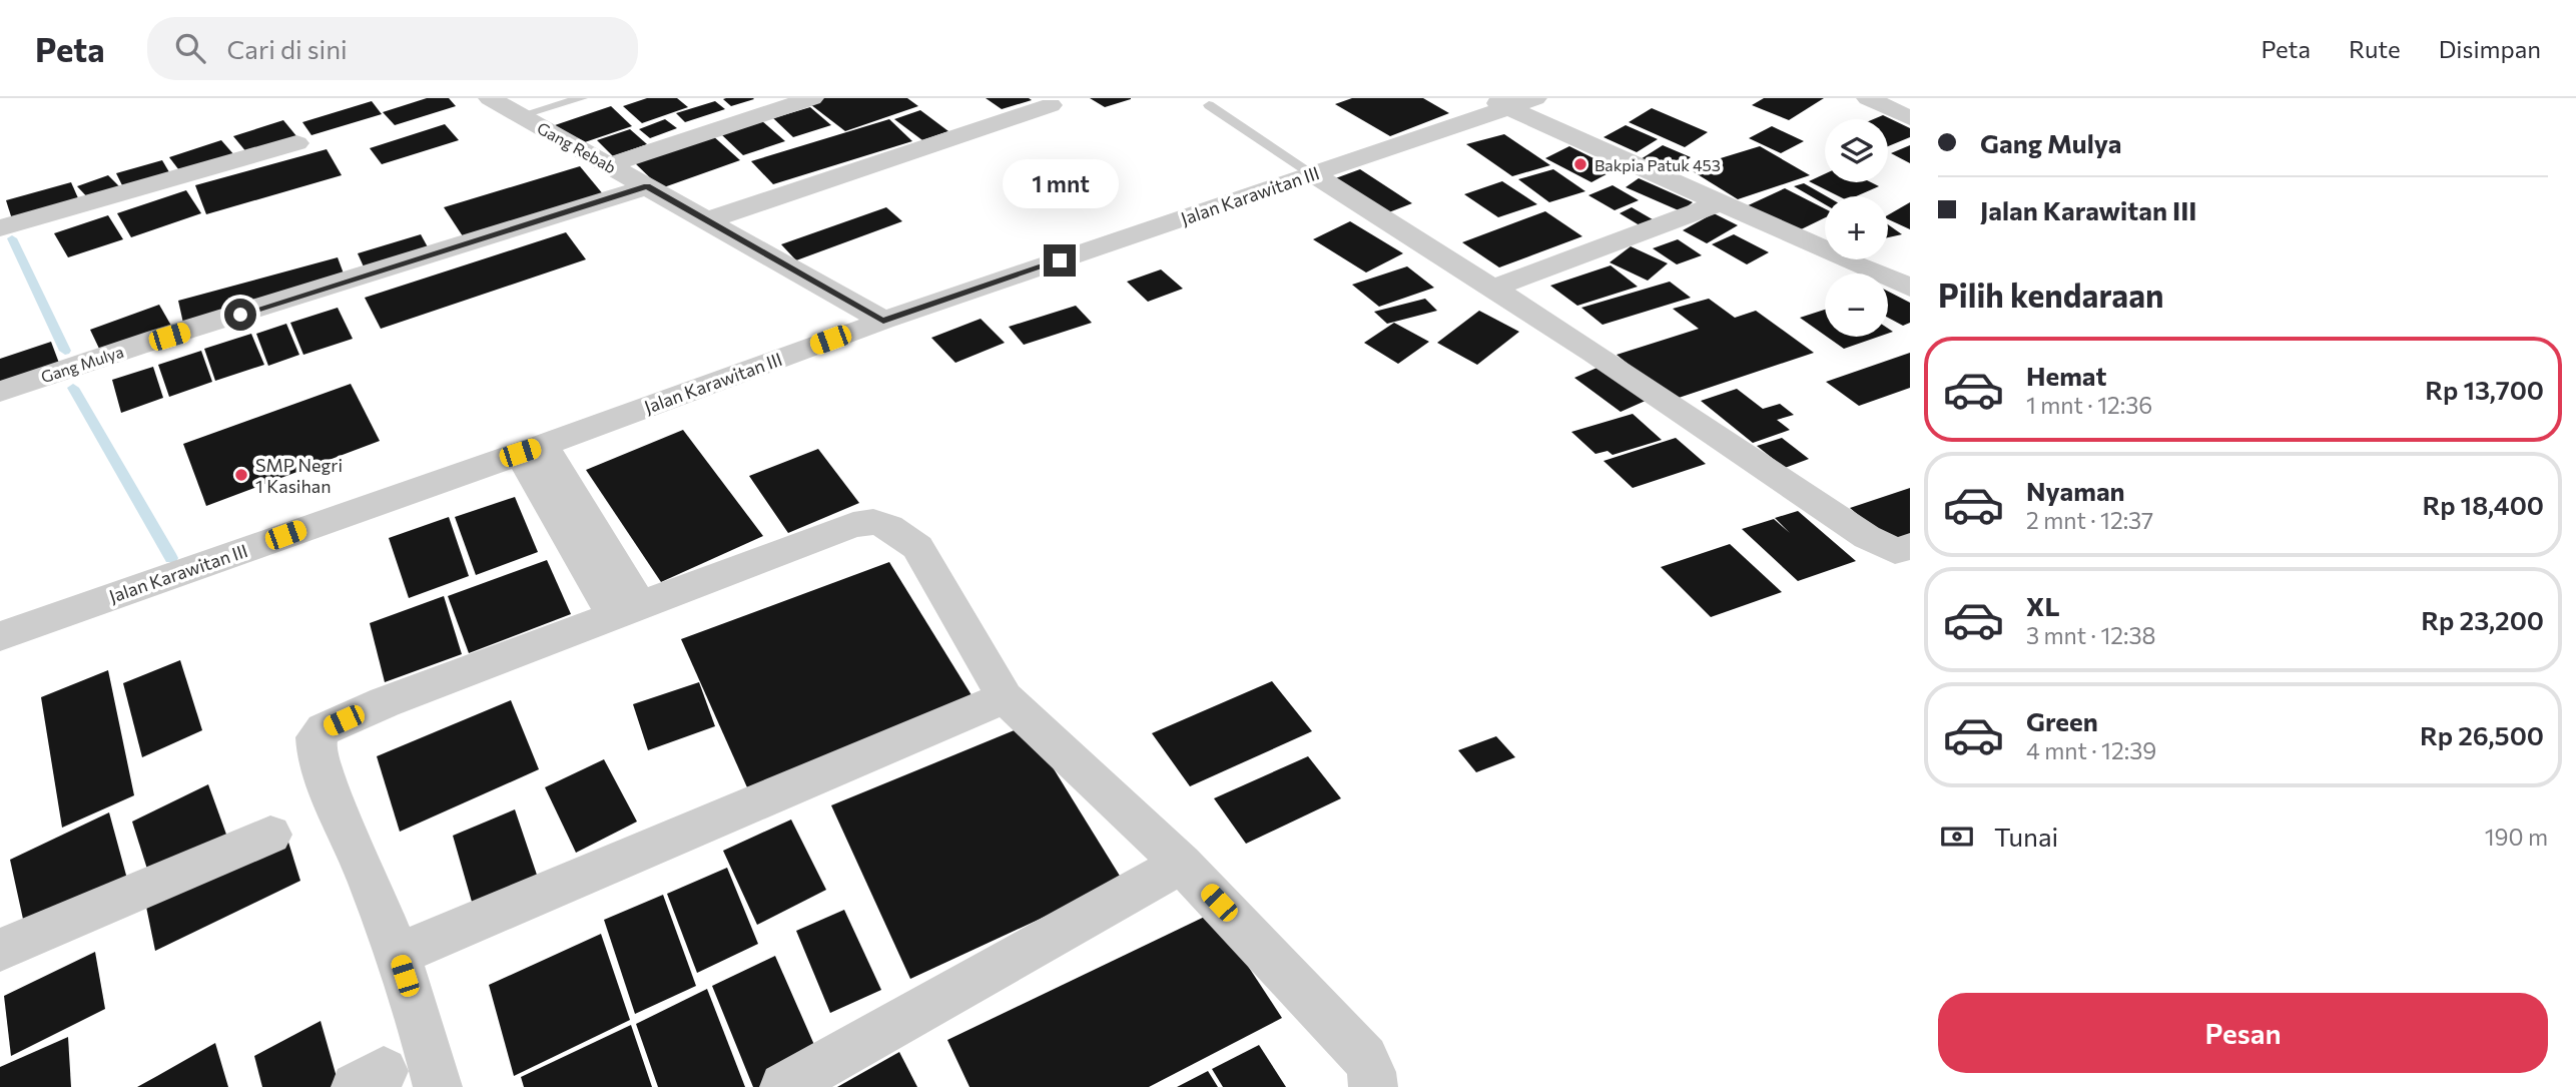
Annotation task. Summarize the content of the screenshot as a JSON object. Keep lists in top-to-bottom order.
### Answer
{
  "streets": {
    "street": ["Gang Rebab", "Jalan Karawitan III", "Gang Mulya"]
  },
  "crossings": [
    ["Gang Rebab", "Jalan Karawitan III"],
    ["Gang Rebab", "Gang Mulya"]
  ],
  "places": ["Bakpia Patuk 453", "SMP Negri 1 Kasihan"],
  "page": {
    "header": "Peta",
    "search": "Cari di sini",
    "nav": ["Peta", "Rute", "Disimpan"],
    "banner": ["Gang Mulya", "Jalan Karawitan III"],
    "map_buttons": ["+", "−"],
    "bubble": "1 mnt",
    "heading": "Pilih kendaraan",
    "list": [
      {
        "name": "Hemat",
        "note": "1 mnt · 12:36",
        "value": "Rp 13,700"
      },
      {
        "name": "Nyaman",
        "note": "2 mnt · 12:37",
        "value": "Rp 18,400"
      },
      {
        "name": "XL",
        "note": "3 mnt · 12:38",
        "value": "Rp 23,200"
      },
      {
        "name": "Green",
        "note": "4 mnt · 12:39",
        "value": "Rp 26,500"
      }
    ],
    "pay": ["Tunai", "190 m"],
    "buttons": "Pesan"
  }
}
